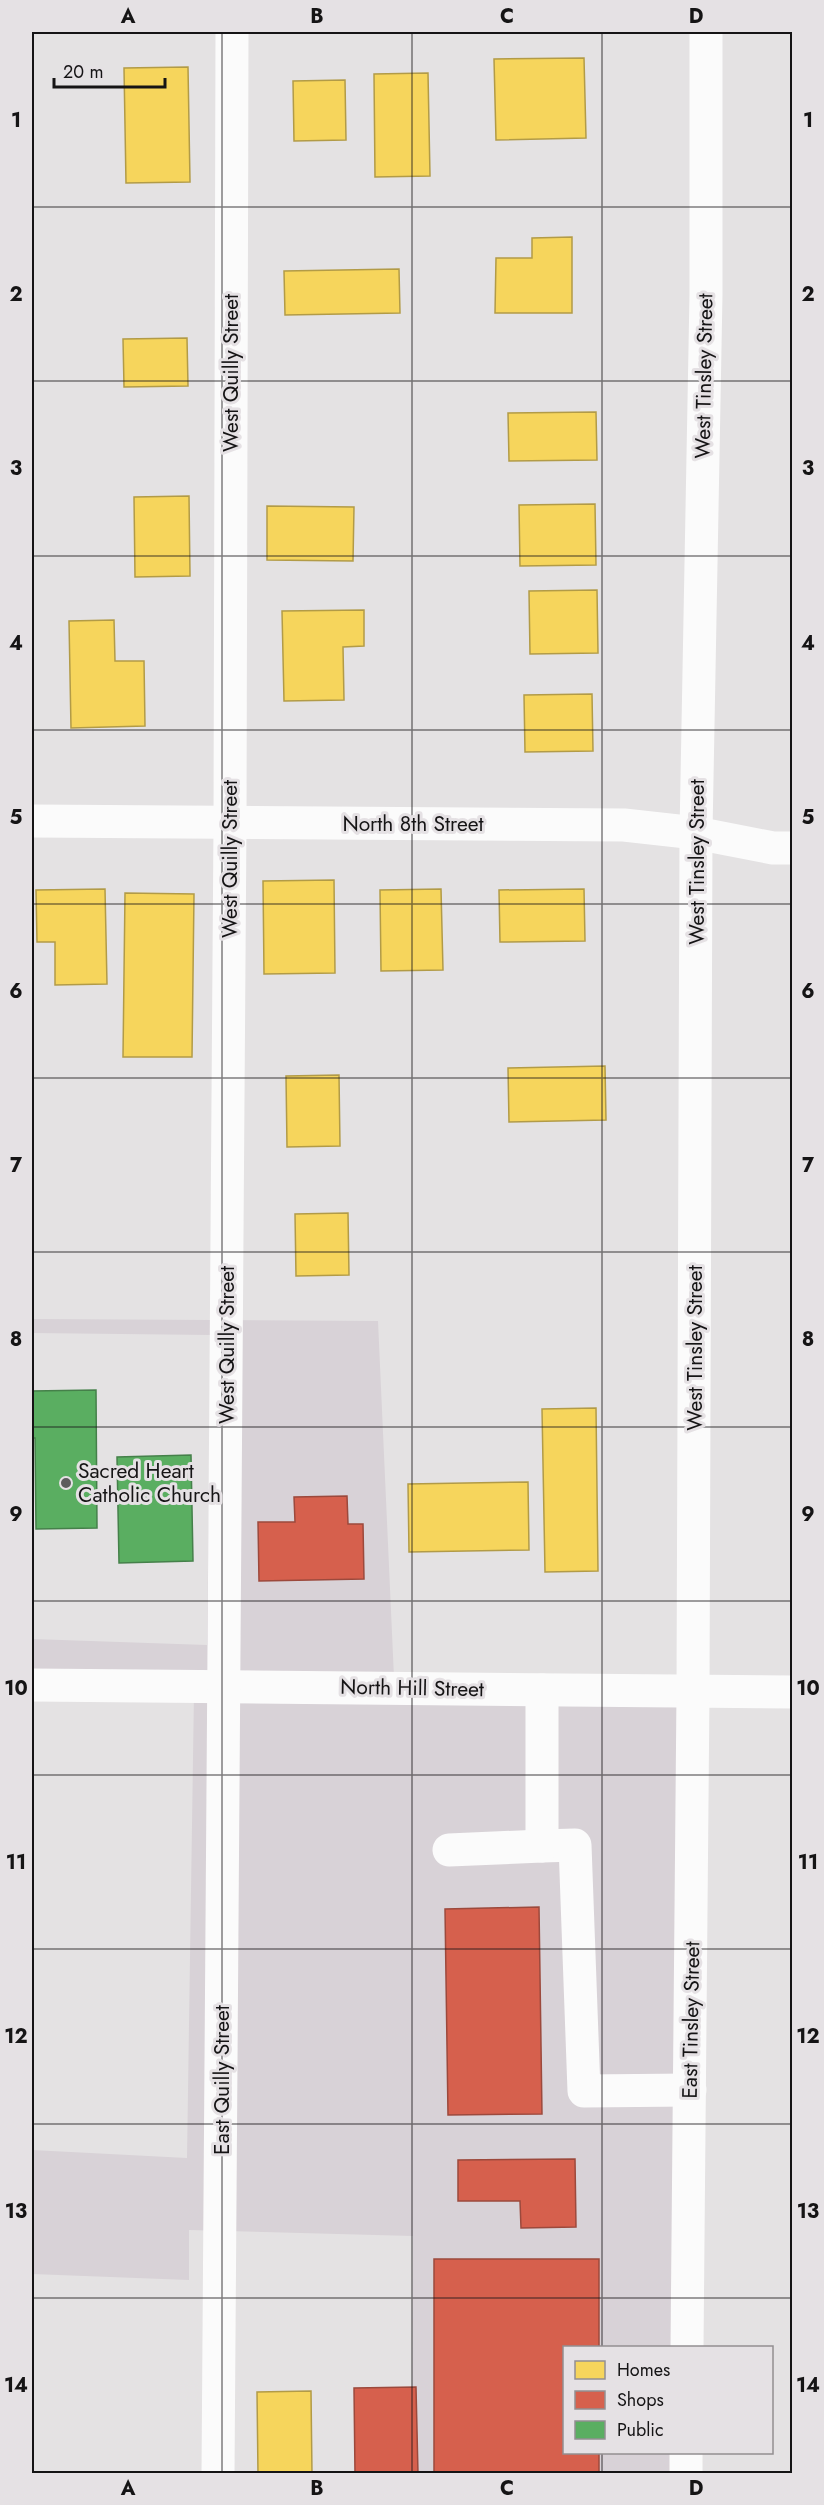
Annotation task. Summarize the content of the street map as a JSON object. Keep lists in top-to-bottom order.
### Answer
{
  "streets": {
    "street": [
      "West Quilly Street",
      "West Tinsley Street",
      "North 8th Street",
      "North Hill Street",
      "East Tinsley Street",
      "East Quilly Street"
    ]
  },
  "crossings": [
    ["West Quilly Street", "North 8th Street"],
    ["West Quilly Street", "North Hill Street"],
    ["West Quilly Street", "East Quilly Street"],
    ["West Tinsley Street", "North 8th Street"],
    ["West Tinsley Street", "North Hill Street"],
    ["West Tinsley Street", "East Tinsley Street"],
    ["North Hill Street", "East Tinsley Street"],
    ["North Hill Street", "East Quilly Street"]
  ],
  "places": ["Sacred Heart Catholic Church"],
  "legend": ["Homes", "Shops", "Public"],
  "scale_bar": "20 m",
  "grid": {
    "columns": [
      "A",
      "B",
      "C",
      "D"
    ],
    "rows": [
      "1",
      "2",
      "3",
      "4",
      "5",
      "6",
      "7",
      "8",
      "9",
      "10",
      "11",
      "12",
      "13",
      "14"
    ]
  }
}
